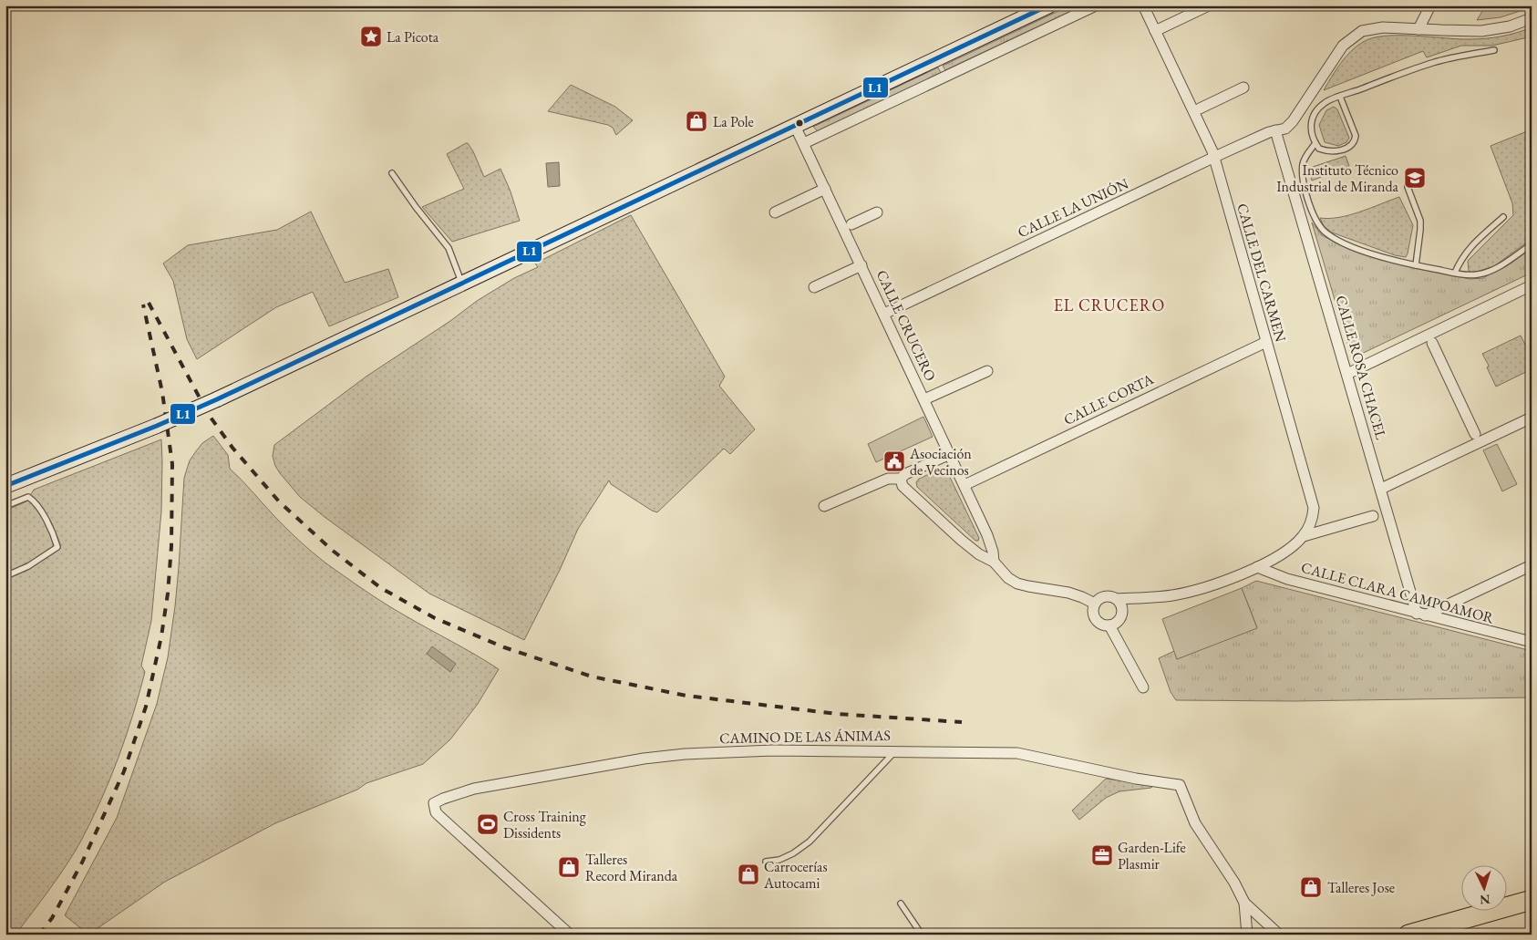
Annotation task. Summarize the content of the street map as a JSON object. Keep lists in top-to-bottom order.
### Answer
{
  "streets": {
    "street": [
      "CALLE LA UNIÓN",
      "CALLE DEL CARMEN",
      "CALLE CRUCERO",
      "CALLE ROSA CHACEL",
      "CALLE CORTA",
      "CALLE CLARA CAMPOAMOR",
      "CAMINO DE LAS ÁNIMAS"
    ]
  },
  "crossings": [
    ["CALLE LA UNIÓN", "CALLE DEL CARMEN"],
    ["CALLE LA UNIÓN", "CALLE CRUCERO"],
    ["CALLE LA UNIÓN", "CALLE ROSA CHACEL"],
    ["CALLE DEL CARMEN", "CALLE CORTA"],
    ["CALLE CRUCERO", "CALLE CORTA"],
    ["CALLE ROSA CHACEL", "CALLE CLARA CAMPOAMOR"]
  ],
  "districts": ["EL CRUCERO"],
  "places": {
    "place": ["La Picota"],
    "shop": [
      "La Pole",
      "Talleres Record Miranda",
      "Carrocerías Autocami",
      "Talleres Jose"
    ],
    "school or university": ["Instituto Técnico Industrial de Miranda"],
    "public building": ["Asociación de Vecinos"],
    "sports": ["Cross Training Dissidents"],
    "office": ["Garden-Life Plasmir"]
  },
  "lines": ["transit line L1"],
  "north": "bottom"
}
